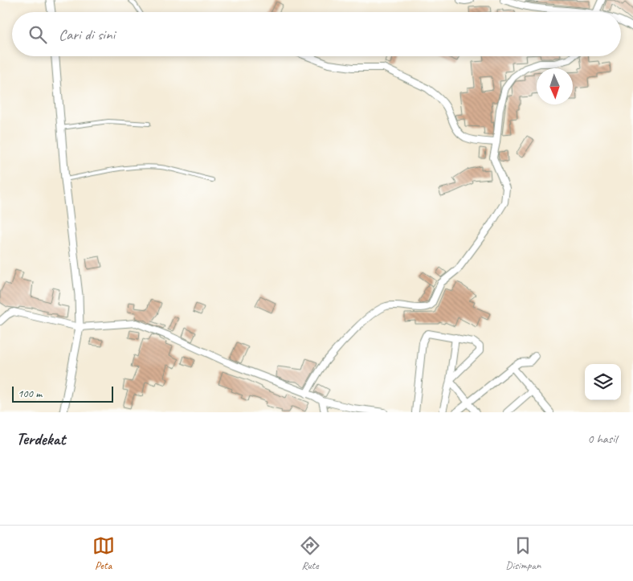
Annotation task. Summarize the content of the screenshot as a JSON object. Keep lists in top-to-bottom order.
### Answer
{
  "scale_bar": "100 m",
  "north": "bottom",
  "page": {
    "search": "Cari di sini",
    "scale": "100 m",
    "heading": ["Terdekat", "0 hasil"],
    "nav": ["Peta", "Rute", "Disimpan"]
  }
}
